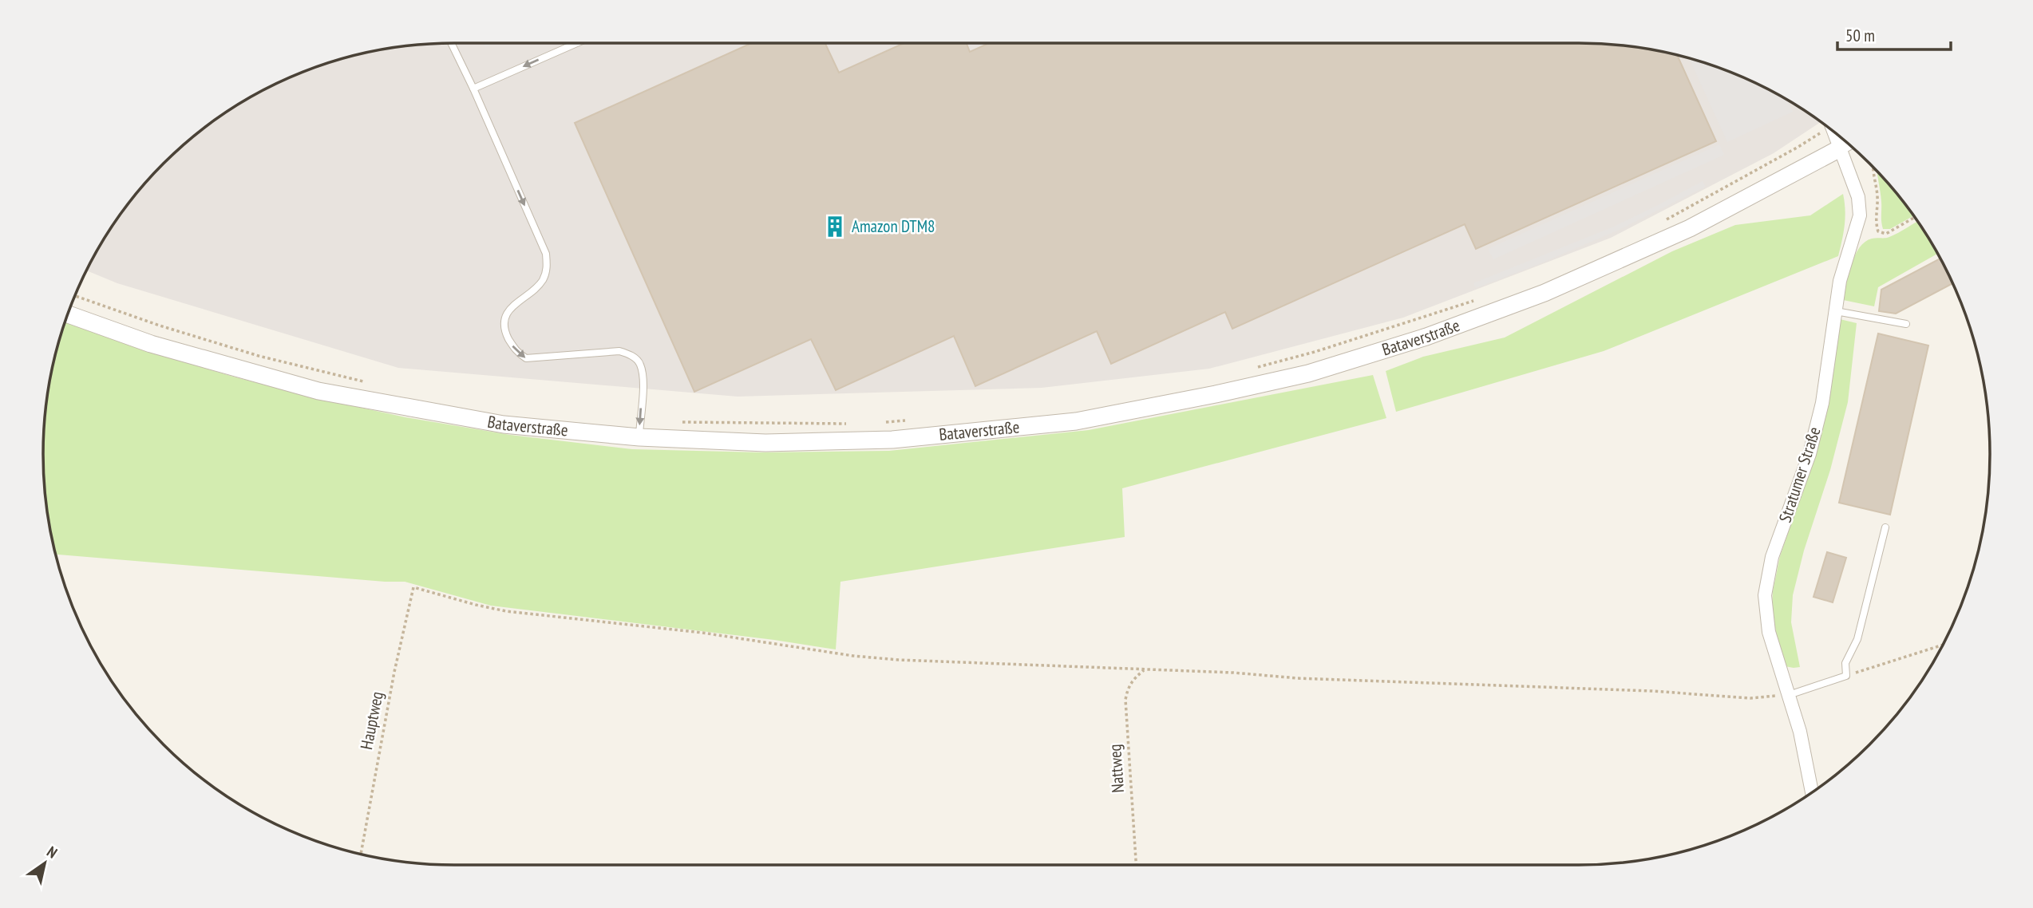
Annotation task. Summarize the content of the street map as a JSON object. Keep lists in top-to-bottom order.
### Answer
{
  "streets": {
    "street": ["Bataverstraße", "Stratumer Straße"],
    "path": ["Hauptweg", "Nattweg"]
  },
  "crossings": [
    ["Bataverstraße", "Stratumer Straße"],
    ["Hauptweg", "Nattweg"]
  ],
  "places": {
    "building": ["Amazon DTM8"]
  },
  "scale_bar": "50 m",
  "north": "top right"
}
